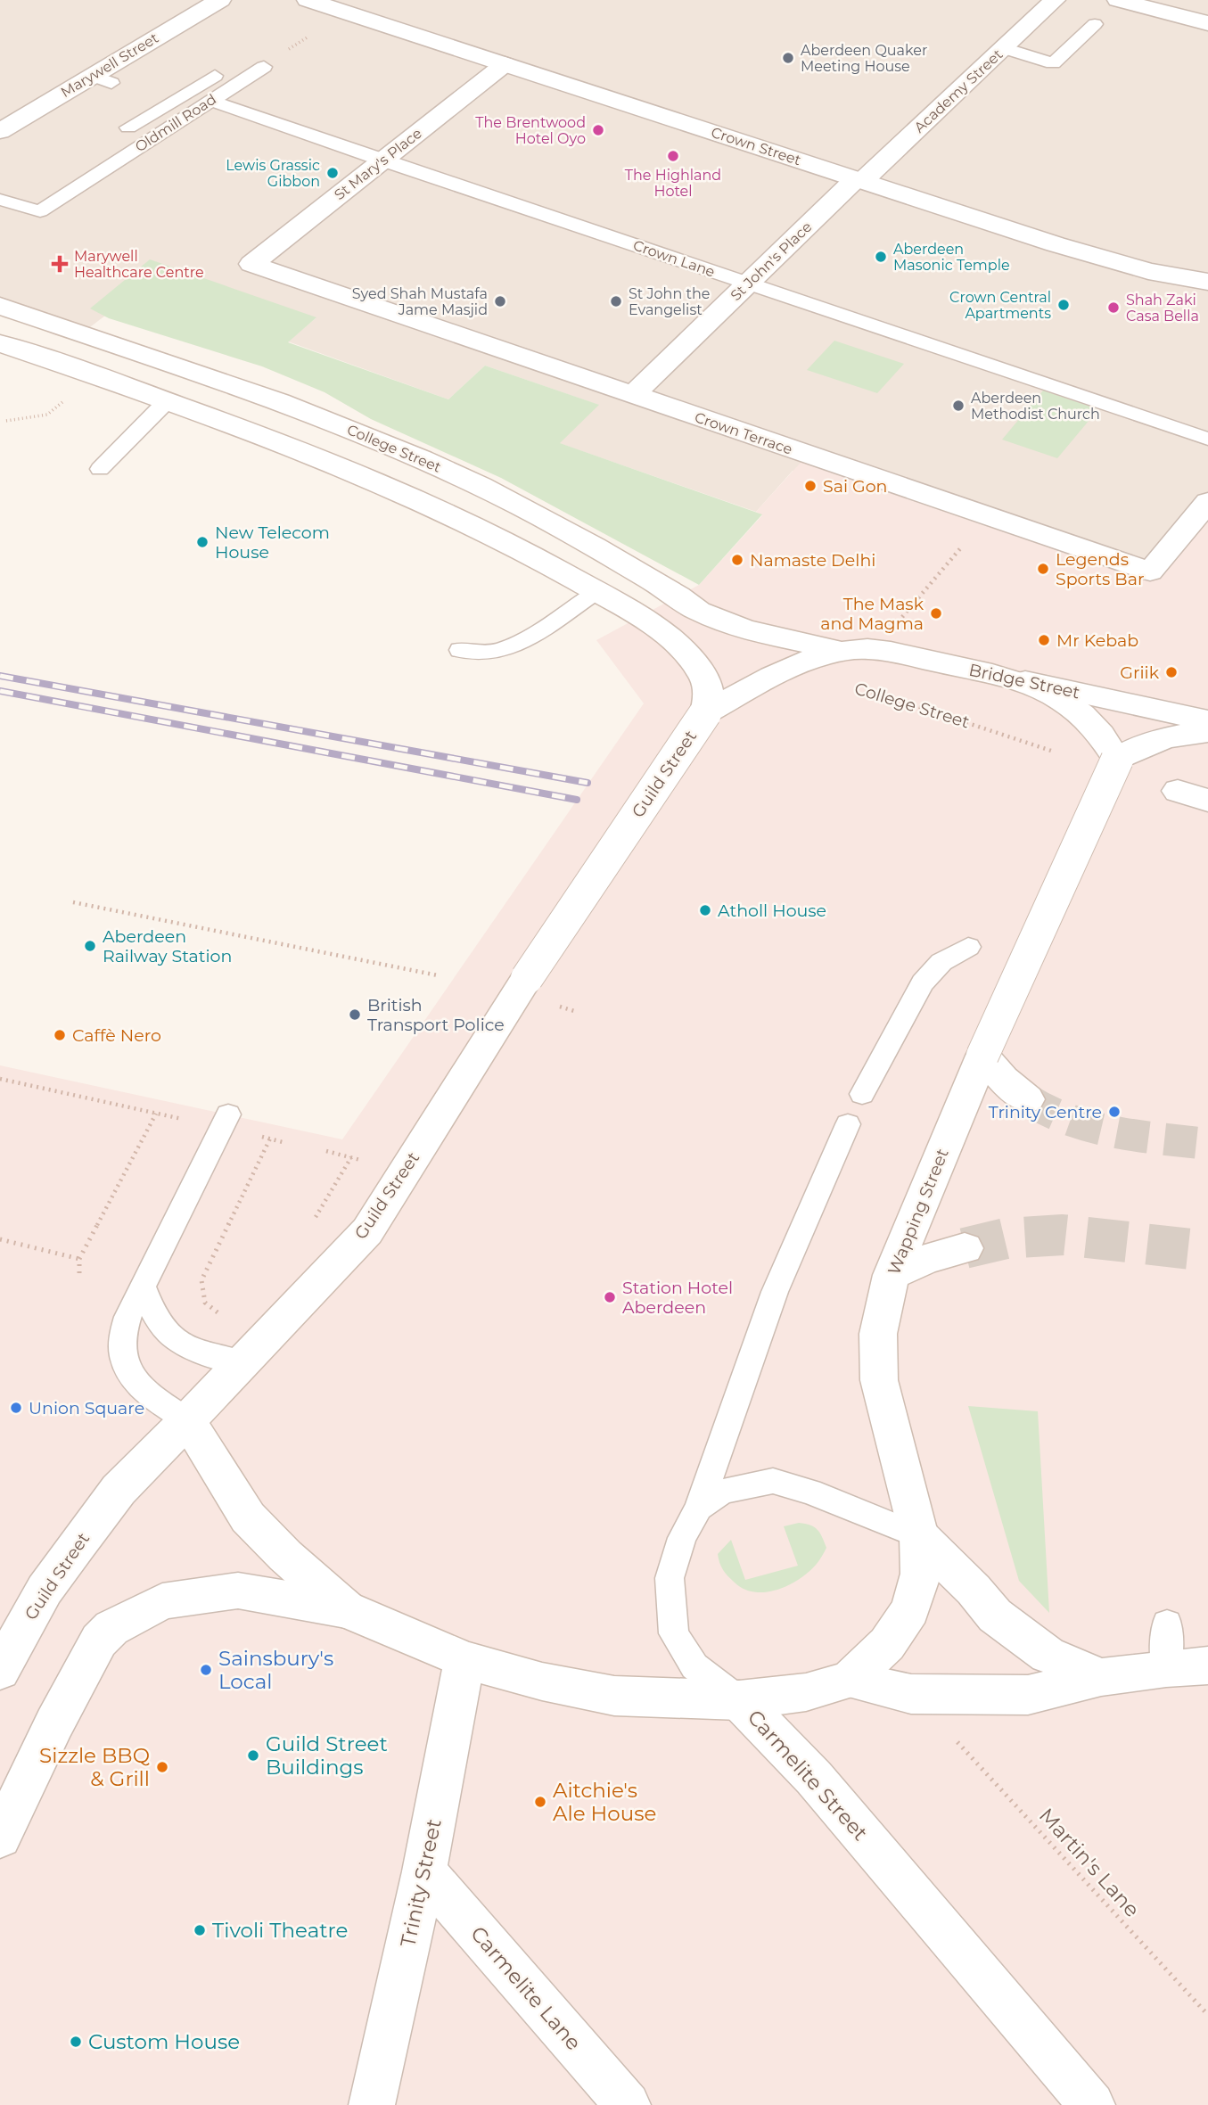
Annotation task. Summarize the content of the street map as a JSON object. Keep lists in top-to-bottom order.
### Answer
{
  "streets": {
    "street": [
      "Marywell Street",
      "Academy Street",
      "Crown Street",
      "St Mary's Place",
      "St John's Place",
      "Crown Terrace",
      "College Street",
      "Bridge Street",
      "Guild Street",
      "Wapping Street",
      "Carmelite Street",
      "Trinity Street",
      "Carmelite Lane"
    ],
    "lane": ["Oldmill Road", "Crown Lane"],
    "path": ["Martin's Lane"]
  },
  "crossings": [
    ["Academy Street", "Crown Street"],
    ["Academy Street", "St John's Place"],
    ["Oldmill Road", "Crown Lane"],
    ["Crown Street", "St Mary's Place"],
    ["Crown Street", "St John's Place"],
    ["St Mary's Place", "Crown Lane"],
    ["St Mary's Place", "Crown Terrace"],
    ["Crown Lane", "St John's Place"],
    ["St John's Place", "Crown Terrace"],
    ["College Street", "Bridge Street"],
    ["Bridge Street", "Guild Street"],
    ["Guild Street", "Carmelite Street"],
    ["Wapping Street", "Carmelite Street"],
    ["Carmelite Street", "Trinity Street"],
    ["Trinity Street", "Carmelite Lane"]
  ],
  "places": {
    "other": [
      "Aberdeen Quaker Meeting House",
      "The Brentwood Hotel Oyo",
      "The Highland Hotel",
      "Lewis Grassic Gibbon",
      "Aberdeen Masonic Temple",
      "Syed Shah Mustafa Jame Masjid",
      "St John the Evangelist",
      "Crown Central Apartments",
      "Shah Zaki Casa Bella",
      "Aberdeen Methodist Church",
      "Sai Gon",
      "New Telecom House",
      "Namaste Delhi",
      "Legends Sports Bar",
      "The Mask and Magma",
      "Mr Kebab",
      "Griik",
      "Atholl House",
      "Aberdeen Railway Station",
      "British Transport Police",
      "Caffè Nero",
      "Trinity Centre",
      "Station Hotel Aberdeen",
      "Union Square",
      "Sainsbury's Local",
      "Guild Street Buildings",
      "Sizzle BBQ & Grill",
      "Aitchie's Ale House",
      "Tivoli Theatre",
      "Custom House"
    ],
    "health": ["Marywell Healthcare Centre"]
  }
}
